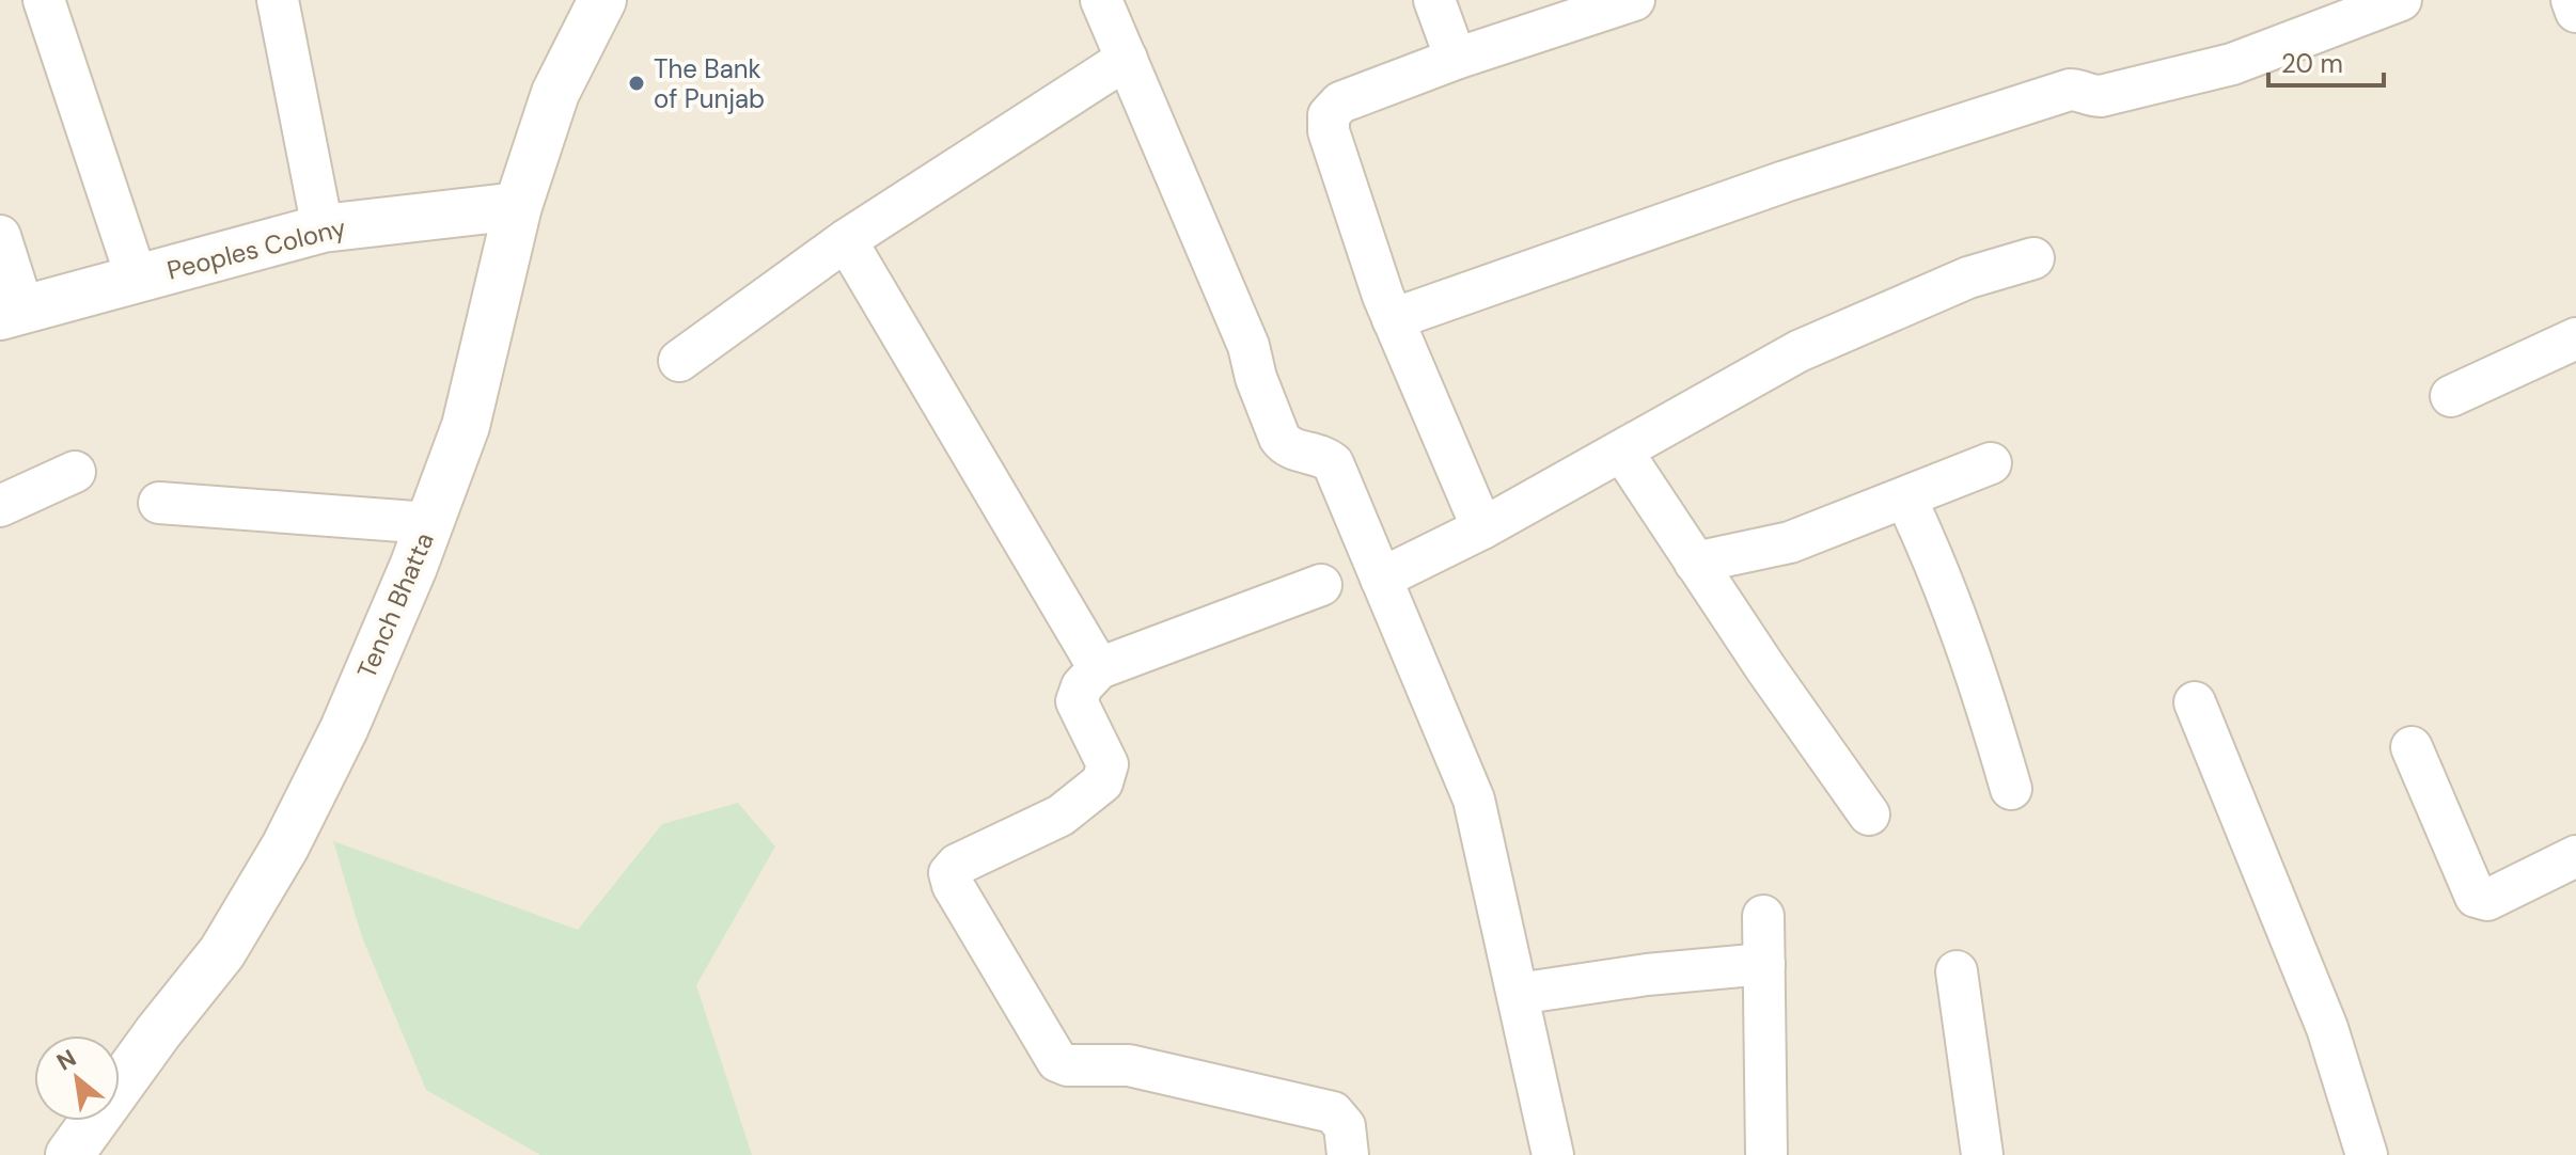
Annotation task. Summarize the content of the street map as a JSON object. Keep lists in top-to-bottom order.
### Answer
{
  "streets": {
    "main road": ["Peoples Colony", "Tench Bhatta"]
  },
  "crossings": [
    ["Peoples Colony", "Tench Bhatta"]
  ],
  "places": ["The Bank of Punjab"],
  "scale_bar": "20 m",
  "north": "top left"
}
